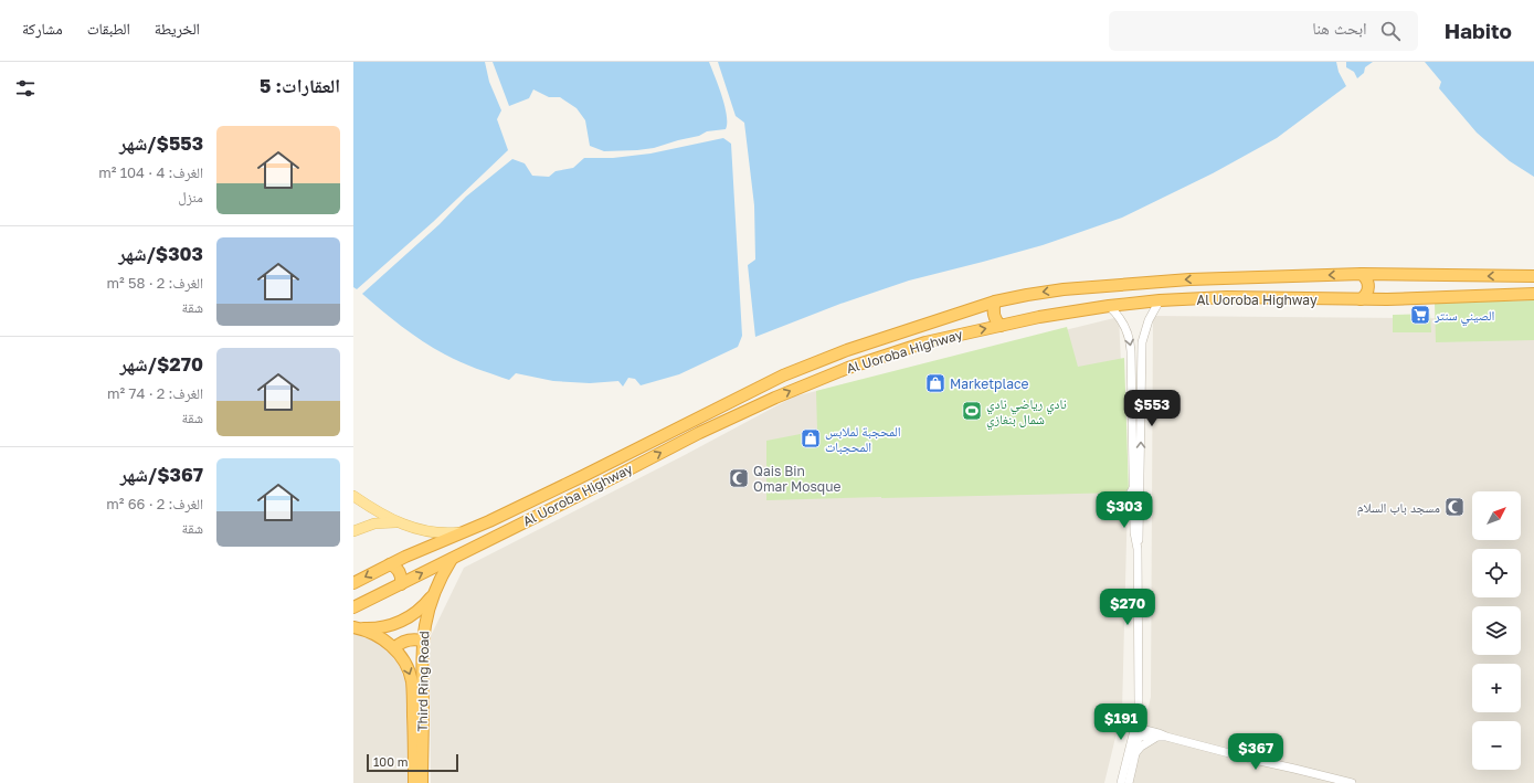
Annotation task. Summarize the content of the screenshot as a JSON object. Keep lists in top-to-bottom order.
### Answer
{
  "streets": {
    "highway": ["Al Uoroba Highway", "Third Ring Road"]
  },
  "crossings": [
    ["Al Uoroba Highway", "Third Ring Road"]
  ],
  "places": {
    "supermarket": ["الصيني سنتر"],
    "shop": ["Marketplace", "المحجبة لملابس المحجبات"],
    "sports": ["نادي رياضي نادي شمال بنغازي"],
    "mosque": ["Qais Bin Omar Mosque", "مسجد باب السلام"]
  },
  "scale_bar": "100 m",
  "north": "top right",
  "page": {
    "header": "Habito",
    "search": "ابحث هنا",
    "nav": ["الخريطة", "الطبقات", "مشاركة"],
    "heading": "العقارات: 5",
    "list": [
      {
        "name": "$553/شهر",
        "note": "الغرف: 4 · 104 m² · منزل"
      },
      {
        "name": "$303/شهر",
        "note": "الغرف: 2 · 58 m² · شقة"
      },
      {
        "name": "$270/شهر",
        "note": "الغرف: 2 · 74 m² · شقة"
      },
      {
        "name": "$367/شهر",
        "note": "الغرف: 2 · 66 m² · شقة"
      }
    ],
    "price": [
      "$553",
      "$303",
      "$270",
      "$191",
      "$367"
    ],
    "map_buttons": ["+", "−"],
    "scale": "100 m"
  }
}
